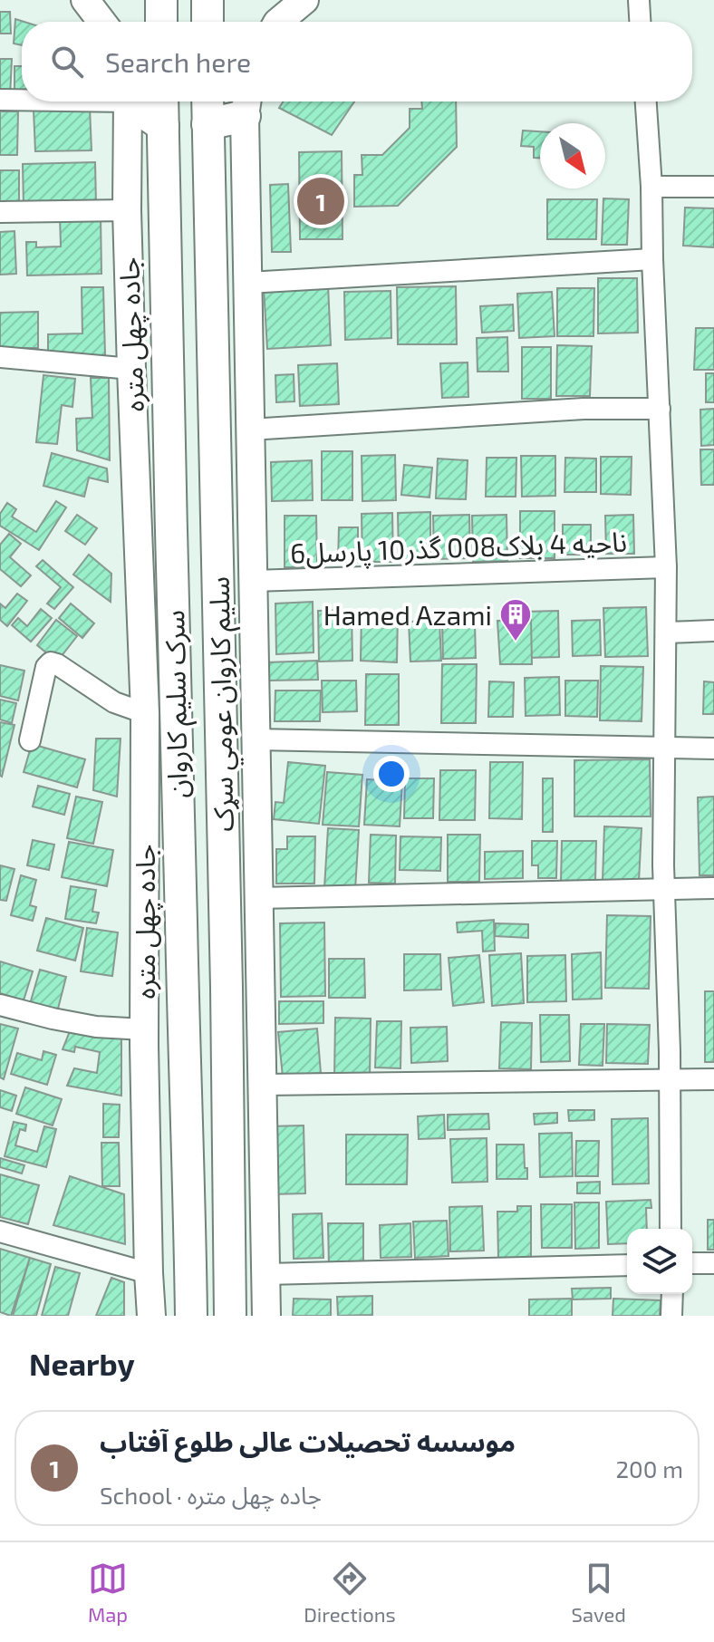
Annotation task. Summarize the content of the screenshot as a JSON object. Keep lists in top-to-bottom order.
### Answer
{
  "streets": {
    "main road": ["سرک سلیم کاروان", "سلیم کاروان عومي سړک"],
    "street": ["جاده چهل متره", "ناحیه 4 بلاک008 گذر10 پارسل6"]
  },
  "places": {
    "building": ["Hamed Azami"]
  },
  "north": "bottom right",
  "page": {
    "search": "Search here",
    "pins": "1",
    "heading": "Nearby",
    "list": [
      {
        "mark": "1",
        "name": "موسسه تحصیلات عالی طلوع آفتاب",
        "note": "School · جاده چهل متره",
        "value": "200 m"
      }
    ],
    "nav": ["Map", "Directions", "Saved"]
  }
}
